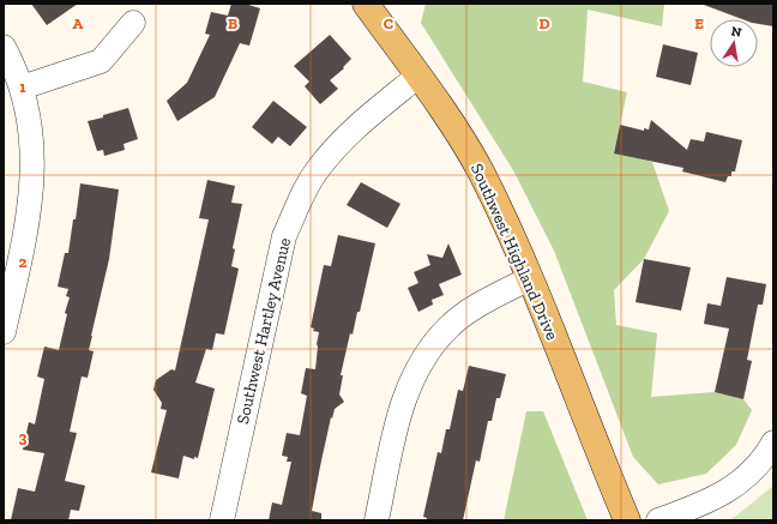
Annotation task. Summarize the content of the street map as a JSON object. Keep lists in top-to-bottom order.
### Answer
{
  "streets": {
    "main road": ["Southwest Highland Drive"],
    "street": ["Southwest Hartley Avenue"]
  },
  "crossings": [
    ["Southwest Highland Drive", "Southwest Hartley Avenue"]
  ],
  "north": "top",
  "grid": {
    "columns": [
      "A",
      "B",
      "C",
      "D",
      "E"
    ],
    "rows": ["1", "2", "3"]
  }
}
